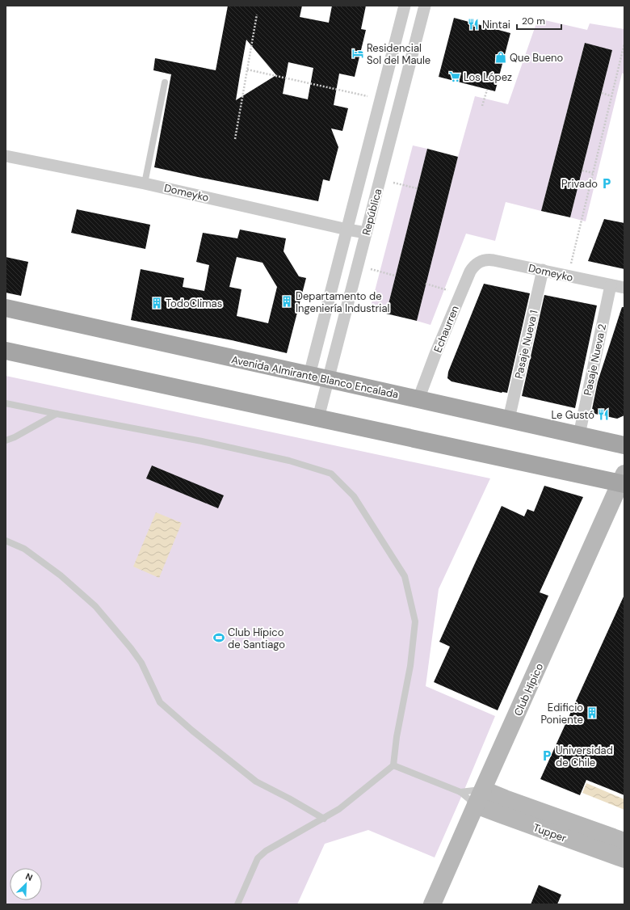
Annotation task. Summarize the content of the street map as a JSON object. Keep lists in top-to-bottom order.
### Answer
{
  "streets": {
    "main road": ["Avenida Almirante Blanco Encalada", "Club Hípico", "Tupper"],
    "street": [
      "Domeyko",
      "República",
      "Echaurren",
      "Pasaje Nueva 1",
      "Pasaje Nueva 2"
    ]
  },
  "crossings": [
    ["Domeyko", "República"],
    ["Domeyko", "Echaurren"],
    ["Domeyko", "Pasaje Nueva 1"],
    ["Domeyko", "Pasaje Nueva 2"],
    ["República", "Avenida Almirante Blanco Encalada"],
    ["Echaurren", "Avenida Almirante Blanco Encalada"],
    ["Pasaje Nueva 1", "Avenida Almirante Blanco Encalada"],
    ["Pasaje Nueva 2", "Avenida Almirante Blanco Encalada"],
    ["Club Hípico", "Tupper"]
  ],
  "places": {
    "restaurant": ["Nintai", "Le Gustó"],
    "hotel": ["Residencial Sol del Maule"],
    "shop": ["Que Bueno"],
    "supermarket": ["Los López"],
    "parking": ["Privado", "Universidad de Chile"],
    "building": ["Departamento de Ingeniería Industrial", "TodoClimas", "Edificio Poniente"],
    "sports": ["Club Hípico de Santiago"]
  },
  "scale_bar": "20 m",
  "north": "top right"
}
